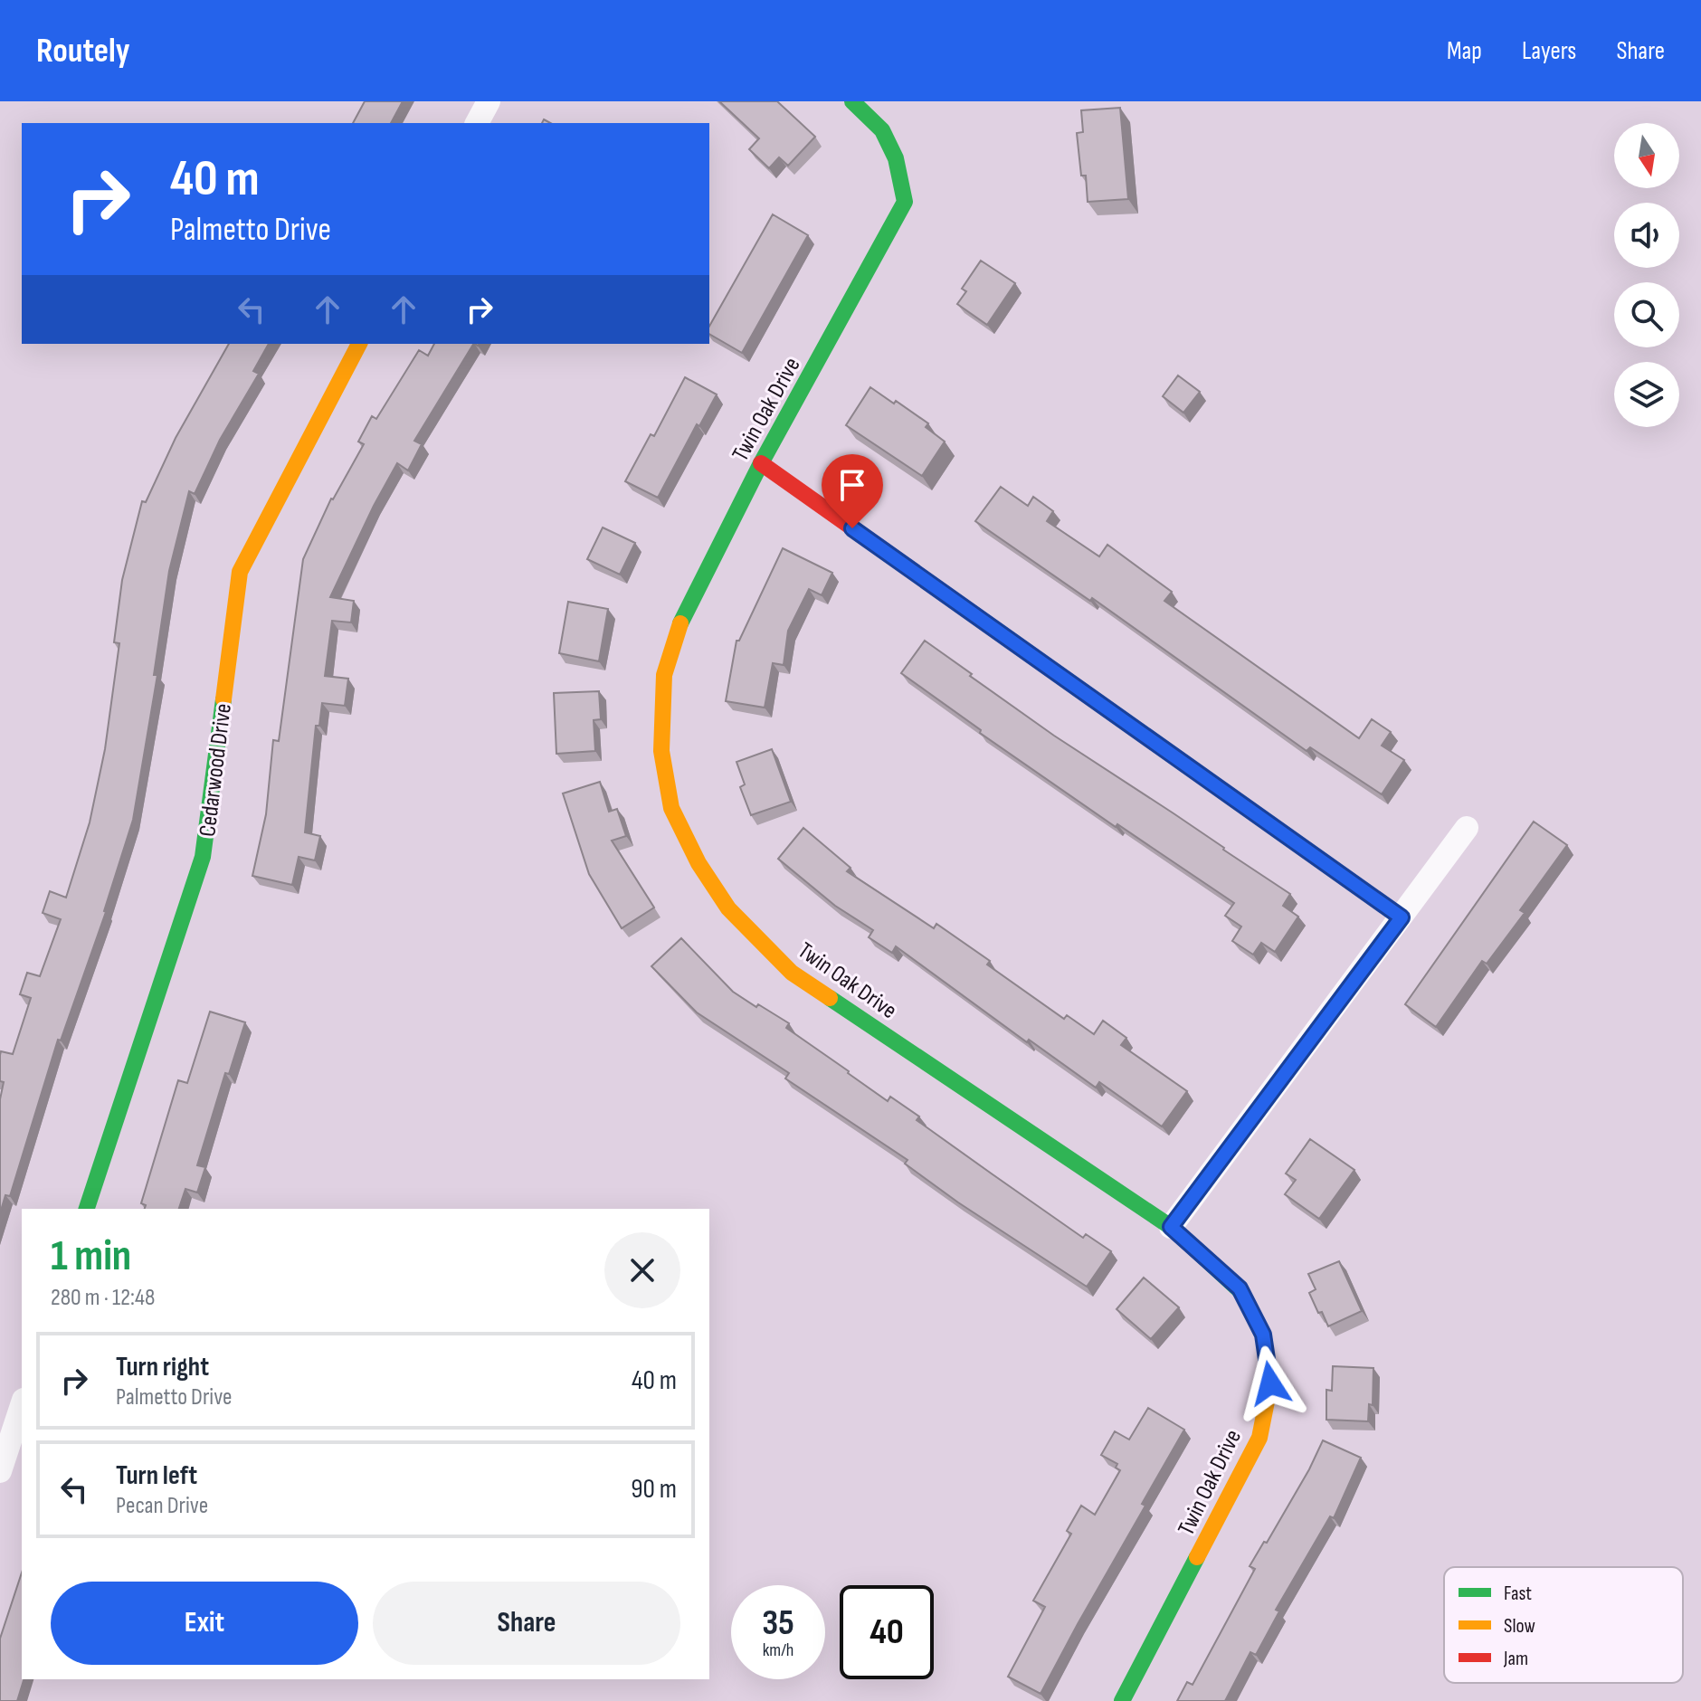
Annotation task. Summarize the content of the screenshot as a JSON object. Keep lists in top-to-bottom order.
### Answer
{
  "streets": {
    "street": ["Twin Oak Drive", "Cedarwood Drive"]
  },
  "legend": ["Fast", "Slow", "Jam"],
  "north": "bottom",
  "page": {
    "header": "Routely",
    "nav": ["Map", "Layers", "Share"],
    "turn": ["40 m", "Palmetto Drive"],
    "heading": ["1 min", "280 m · 12:48"],
    "list": [
      {
        "name": "Turn right",
        "note": "Palmetto Drive",
        "value": "40 m"
      },
      {
        "name": "Turn left",
        "note": "Pecan Drive",
        "value": "90 m"
      }
    ],
    "buttons": ["Exit", "Share"],
    "speed": "35 km/h",
    "limit": "40"
  }
}
